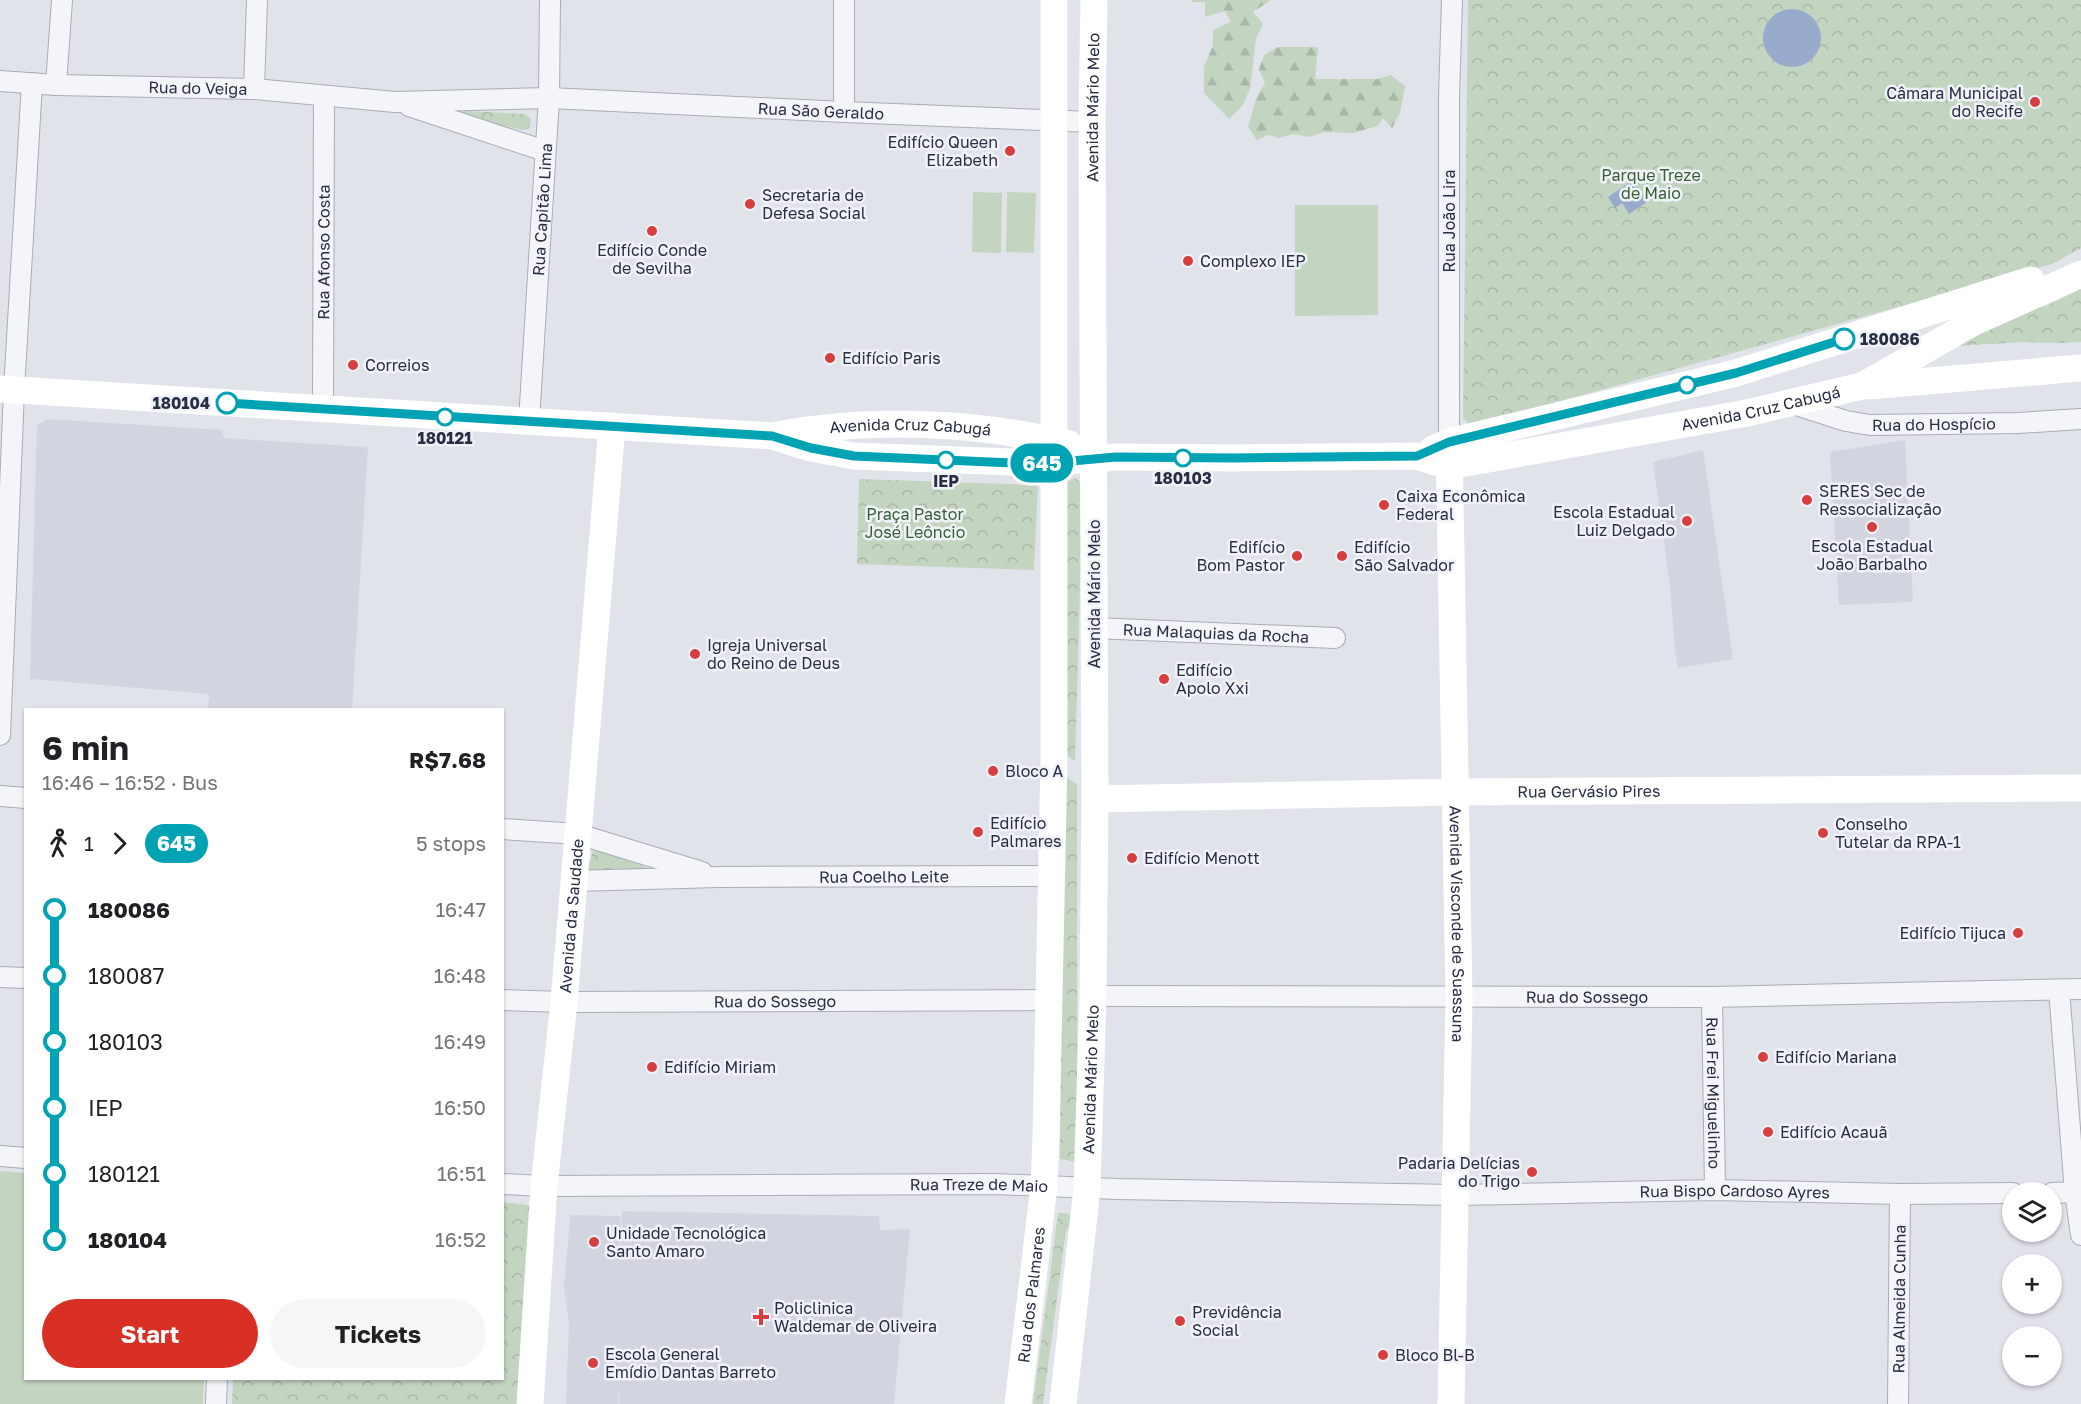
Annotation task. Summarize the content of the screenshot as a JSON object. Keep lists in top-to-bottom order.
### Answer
{
  "streets": {
    "main road": [
      "Avenida Mário Melo",
      "Avenida Cruz Cabugá",
      "Rua Gervásio Pires",
      "Avenida da Saudade",
      "Avenida Visconde de Suassuna",
      "Rua dos Palmares"
    ],
    "street": [
      "Rua do Veiga",
      "Rua São Geraldo",
      "Rua Capitão Lima",
      "Rua João Lira",
      "Rua Afonso Costa",
      "Rua do Hospício",
      "Rua Malaquias da Rocha",
      "Rua Coelho Leite",
      "Rua do Sossego",
      "Rua Frei Miguelinho",
      "Rua Treze de Maio",
      "Rua Bispo Cardoso Ayres",
      "Rua Almeida Cunha"
    ]
  },
  "crossings": [
    ["Rua do Veiga", "Rua São Geraldo"],
    ["Rua do Veiga", "Rua Capitão Lima"],
    ["Rua do Veiga", "Rua Afonso Costa"],
    ["Avenida Mário Melo", "Rua São Geraldo"],
    ["Avenida Mário Melo", "Avenida Cruz Cabugá"],
    ["Avenida Mário Melo", "Rua Malaquias da Rocha"],
    ["Avenida Mário Melo", "Rua Gervásio Pires"],
    ["Avenida Mário Melo", "Rua do Sossego"],
    ["Avenida Mário Melo", "Rua Treze de Maio"],
    ["Rua São Geraldo", "Rua Capitão Lima"],
    ["Rua Capitão Lima", "Avenida Cruz Cabugá"],
    ["Rua João Lira", "Avenida Cruz Cabugá"],
    ["Rua João Lira", "Avenida Visconde de Suassuna"],
    ["Rua Afonso Costa", "Avenida Cruz Cabugá"],
    ["Avenida Cruz Cabugá", "Rua do Hospício"],
    ["Avenida Cruz Cabugá", "Avenida da Saudade"],
    ["Avenida Cruz Cabugá", "Avenida Visconde de Suassuna"],
    ["Rua Gervásio Pires", "Avenida Visconde de Suassuna"],
    ["Rua Coelho Leite", "Avenida da Saudade"],
    ["Avenida da Saudade", "Rua do Sossego"],
    ["Avenida da Saudade", "Rua Treze de Maio"],
    ["Avenida Visconde de Suassuna", "Rua do Sossego"],
    ["Avenida Visconde de Suassuna", "Rua Treze de Maio"],
    ["Avenida Visconde de Suassuna", "Rua Bispo Cardoso Ayres"],
    ["Rua do Sossego", "Rua Frei Miguelinho"],
    ["Rua Frei Miguelinho", "Rua Bispo Cardoso Ayres"],
    ["Rua Treze de Maio", "Rua Bispo Cardoso Ayres"],
    ["Rua Treze de Maio", "Rua dos Palmares"],
    ["Rua Bispo Cardoso Ayres", "Rua Almeida Cunha"]
  ],
  "parks": ["Parque Treze de Maio", "Praça Pastor José Leôncio"],
  "places": {
    "other": [
      "Câmara Municipal do Recife",
      "Edifício Queen Elizabeth",
      "Secretaria de Defesa Social",
      "Edifício Conde de Sevilha",
      "Complexo IEP",
      "180086",
      "Edifício Paris",
      "Correios",
      "180104",
      "180121",
      "180103",
      "IEP",
      "SERES Sec de Ressocialização",
      "Caixa Econômica Federal",
      "Escola Estadual Luiz Delgado",
      "Escola Estadual João Barbalho",
      "Edifício Bom Pastor",
      "Edifício São Salvador",
      "Igreja Universal do Reino de Deus",
      "Edifício Apolo Xxi",
      "Bloco A",
      "Edifício Palmares",
      "Conselho Tutelar da RPA-1",
      "Edifício Menott",
      "Edifício Tijuca",
      "Edifício Mariana",
      "Edifício Miriam",
      "Edifício Acauã",
      "Padaria Delícias do Trigo",
      "Unidade Tecnológica Santo Amaro",
      "Previdência Social",
      "Bloco Bl-B",
      "Escola General Emídio Dantas Barreto"
    ],
    "health": ["Policlinica Waldemar de Oliveira"]
  },
  "lines": ["bus line 645"],
  "page": {
    "on_map": "645",
    "heading": ["6 min", "16:46 – 16:52 · Bus", "R$7.68"],
    "legs": ["1", "645", "5 stops"],
    "list": [
      {
        "name": "180086",
        "value": "16:47"
      },
      {
        "name": "180087",
        "value": "16:48"
      },
      {
        "name": "180103",
        "value": "16:49"
      },
      {
        "name": "IEP",
        "value": "16:50"
      },
      {
        "name": "180121",
        "value": "16:51"
      },
      {
        "name": "180104",
        "value": "16:52"
      }
    ],
    "map_buttons": ["+", "−"],
    "buttons": ["Start", "Tickets"]
  }
}
